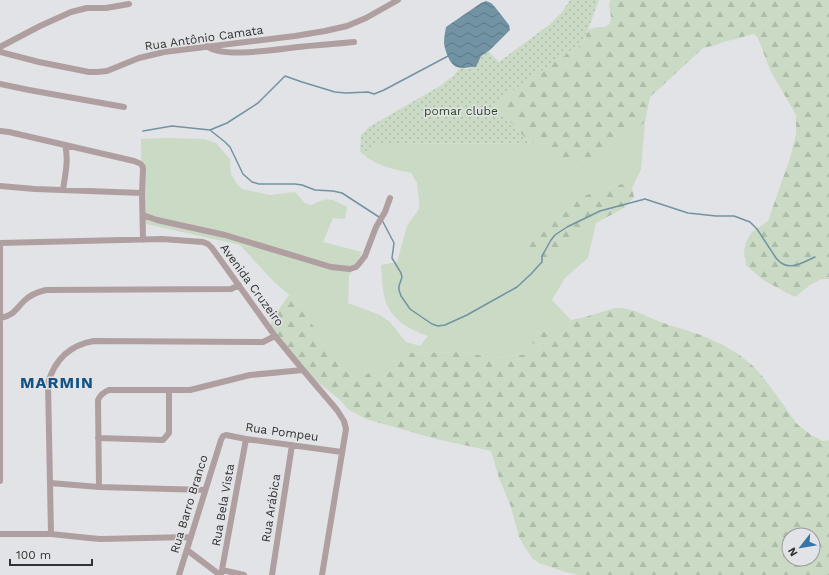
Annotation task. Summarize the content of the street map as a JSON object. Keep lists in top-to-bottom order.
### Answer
{
  "streets": {
    "street": [
      "Rua Antônio Camata",
      "Avenida Cruzeiro",
      "Rua Pompeu",
      "Rua Barro Branco",
      "Rua Bela Vista",
      "Rua Arábica"
    ]
  },
  "crossings": [
    ["Avenida Cruzeiro", "Rua Pompeu"],
    ["Rua Pompeu", "Rua Barro Branco"],
    ["Rua Pompeu", "Rua Bela Vista"],
    ["Rua Pompeu", "Rua Arábica"]
  ],
  "districts": ["MARMIN"],
  "parks": ["pomar clube"],
  "scale_bar": "100 m",
  "north": "bottom left"
}
